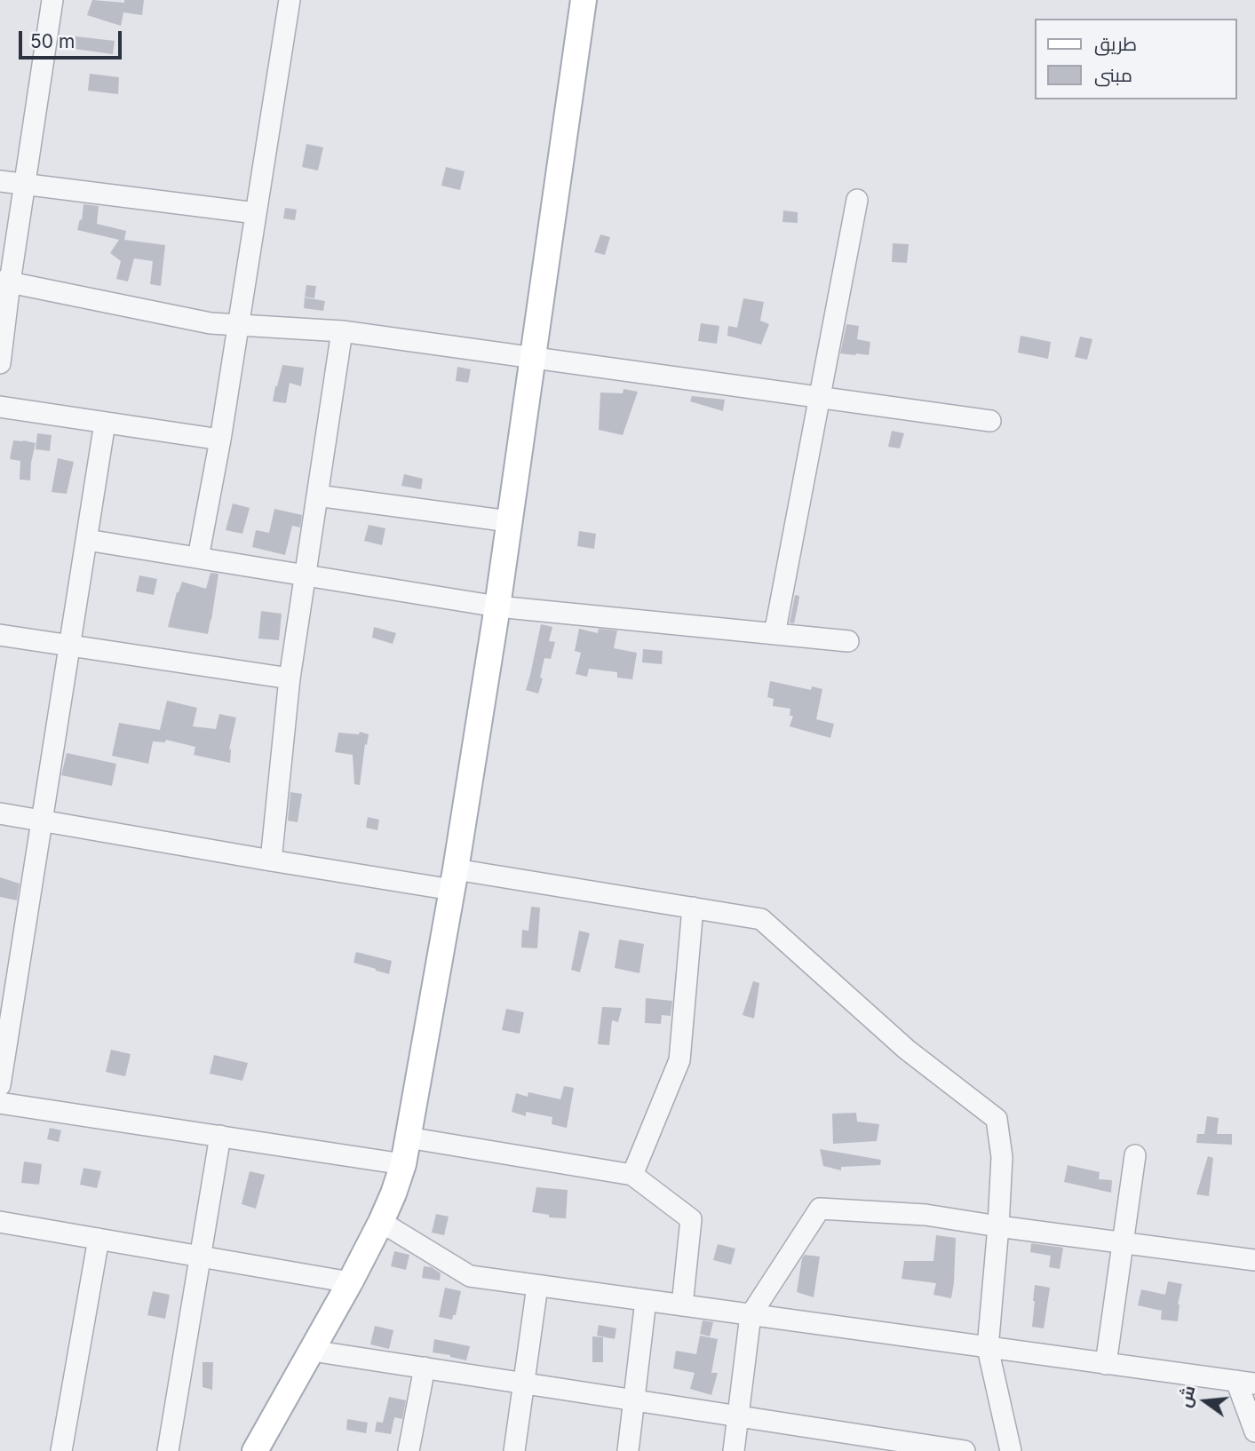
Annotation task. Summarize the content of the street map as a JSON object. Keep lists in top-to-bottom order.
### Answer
{
  "legend": ["طريق", "مبنى"],
  "scale_bar": "50 m",
  "north": "left"
}
